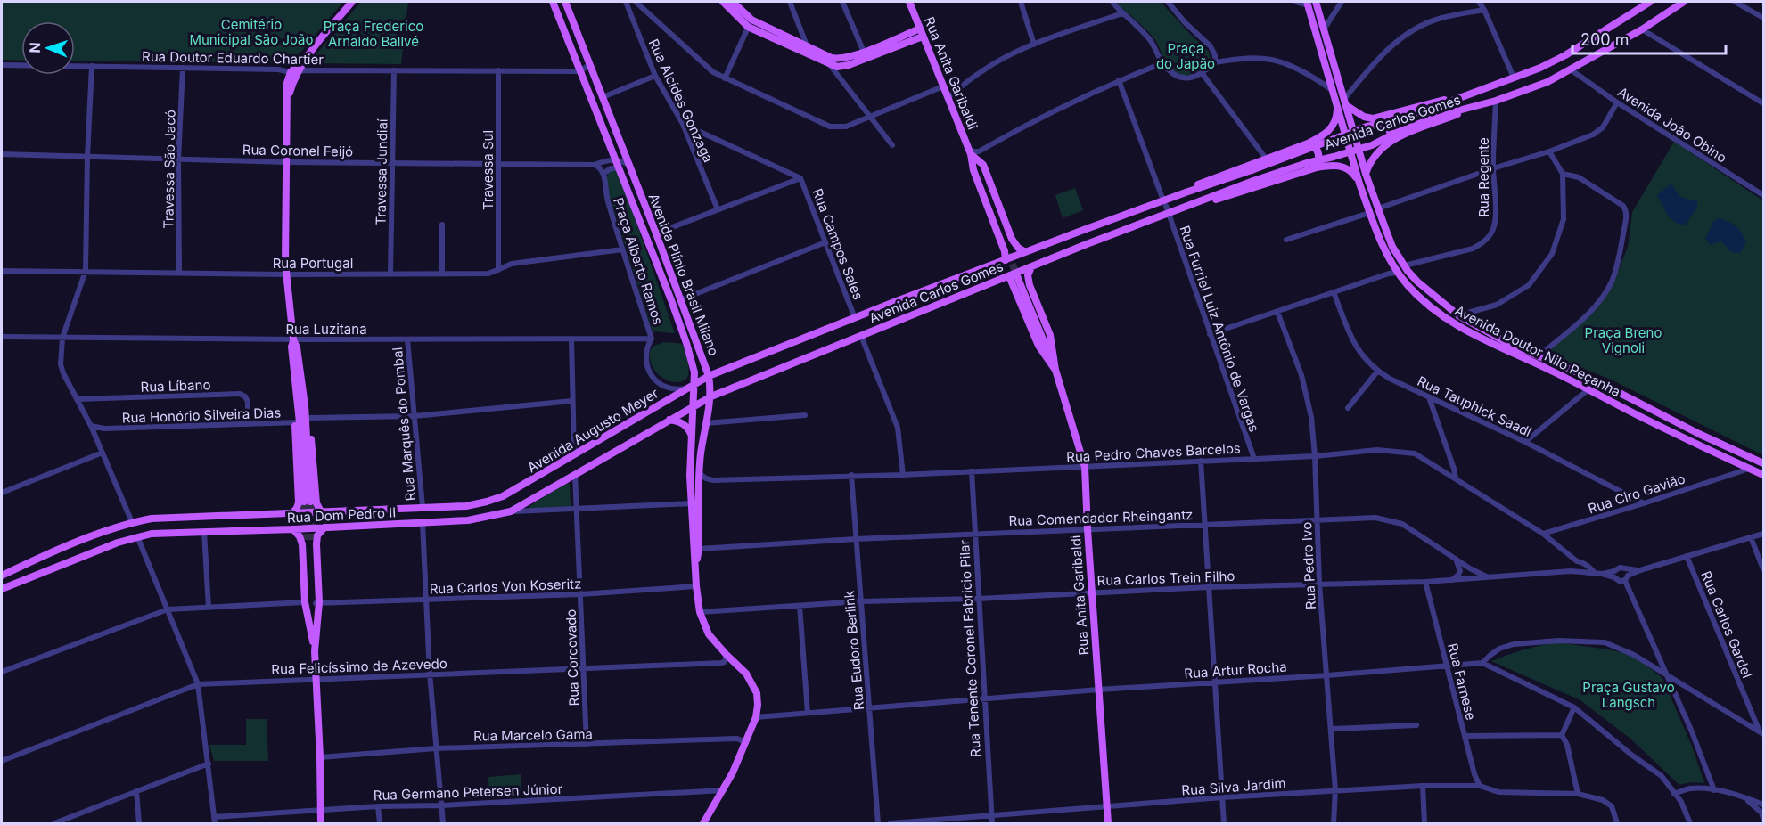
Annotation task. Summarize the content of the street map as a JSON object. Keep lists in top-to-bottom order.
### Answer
{
  "streets": {
    "main road": [
      "Rua Anita Garibaldi",
      "Avenida Carlos Gomes",
      "Avenida Plínio Brasil Milano",
      "Avenida Doutor Nilo Peçanha",
      "Avenida Augusto Meyer",
      "Rua Dom Pedro II"
    ],
    "street": [
      "Rua Doutor Eduardo Chartier",
      "Rua Alcídes Gonzaga",
      "Avenida João Obino",
      "Rua Coronel Feijó",
      "Travessa São Jacó",
      "Travessa Sul",
      "Travessa Jundiaí",
      "Rua Regente",
      "Rua Campos Sales",
      "Praça Alberto Ramos",
      "Rua Portugal",
      "Rua Luzitana",
      "Rua Furriel Luiz Antônio de Vargas",
      "Rua Líbano",
      "Rua Tauphick Saadi",
      "Rua Honório Silveira Dias",
      "Rua Marquês do Pombal",
      "Rua Pedro Chaves Barcelos",
      "Rua Ciro Gavião",
      "Rua Comendador Rheingantz",
      "Rua Pedro Ivo",
      "Rua Carlos Trein Filho",
      "Rua Carlos Von Koseritz",
      "Rua Carlos Gardel",
      "Rua Tenente Coronel Fabricio Pilar",
      "Rua Eudoro Berlink",
      "Rua Corcovado",
      "Rua Felicíssimo de Azevedo",
      "Rua Artur Rocha",
      "Rua Farnese",
      "Rua Marcelo Gama",
      "Rua Silva Jardim",
      "Rua Germano Petersen Júnior"
    ]
  },
  "crossings": [
    ["Rua Doutor Eduardo Chartier", "Travessa São Jacó"],
    ["Rua Doutor Eduardo Chartier", "Travessa Sul"],
    ["Rua Doutor Eduardo Chartier", "Travessa Jundiaí"],
    ["Rua Doutor Eduardo Chartier", "Avenida Plínio Brasil Milano"],
    ["Rua Anita Garibaldi", "Avenida Carlos Gomes"],
    ["Rua Anita Garibaldi", "Rua Pedro Chaves Barcelos"],
    ["Rua Anita Garibaldi", "Rua Comendador Rheingantz"],
    ["Rua Anita Garibaldi", "Rua Carlos Trein Filho"],
    ["Rua Anita Garibaldi", "Rua Artur Rocha"],
    ["Rua Anita Garibaldi", "Rua Silva Jardim"],
    ["Avenida Carlos Gomes", "Avenida João Obino"],
    ["Avenida Carlos Gomes", "Rua Regente"],
    ["Avenida Carlos Gomes", "Rua Campos Sales"],
    ["Avenida Carlos Gomes", "Avenida Plínio Brasil Milano"],
    ["Avenida Carlos Gomes", "Rua Furriel Luiz Antônio de Vargas"],
    ["Avenida Carlos Gomes", "Avenida Doutor Nilo Peçanha"],
    ["Avenida Carlos Gomes", "Avenida Augusto Meyer"],
    ["Rua Coronel Feijó", "Travessa São Jacó"],
    ["Rua Coronel Feijó", "Travessa Sul"],
    ["Rua Coronel Feijó", "Travessa Jundiaí"],
    ["Rua Coronel Feijó", "Avenida Plínio Brasil Milano"],
    ["Travessa São Jacó", "Rua Portugal"],
    ["Travessa Sul", "Rua Portugal"],
    ["Travessa Jundiaí", "Rua Portugal"],
    ["Rua Regente", "Avenida Doutor Nilo Peçanha"],
    ["Praça Alberto Ramos", "Rua Portugal"],
    ["Praça Alberto Ramos", "Rua Luzitana"],
    ["Praça Alberto Ramos", "Avenida Augusto Meyer"],
    ["Avenida Plínio Brasil Milano", "Avenida Augusto Meyer"],
    ["Avenida Plínio Brasil Milano", "Rua Pedro Chaves Barcelos"],
    ["Avenida Plínio Brasil Milano", "Rua Dom Pedro II"],
    ["Avenida Plínio Brasil Milano", "Rua Comendador Rheingantz"],
    ["Avenida Plínio Brasil Milano", "Rua Carlos Trein Filho"],
    ["Avenida Plínio Brasil Milano", "Rua Carlos Von Koseritz"],
    ["Avenida Plínio Brasil Milano", "Rua Felicíssimo de Azevedo"],
    ["Avenida Plínio Brasil Milano", "Rua Artur Rocha"],
    ["Avenida Plínio Brasil Milano", "Rua Marcelo Gama"],
    ["Avenida Plínio Brasil Milano", "Rua Germano Petersen Júnior"],
    ["Rua Luzitana", "Rua Marquês do Pombal"],
    ["Rua Furriel Luiz Antônio de Vargas", "Rua Pedro Chaves Barcelos"],
    ["Avenida Doutor Nilo Peçanha", "Rua Ciro Gavião"],
    ["Rua Líbano", "Rua Honório Silveira Dias"],
    ["Rua Tauphick Saadi", "Rua Ciro Gavião"],
    ["Rua Honório Silveira Dias", "Rua Marquês do Pombal"],
    ["Rua Marquês do Pombal", "Rua Dom Pedro II"],
    ["Avenida Augusto Meyer", "Rua Dom Pedro II"],
    ["Avenida Augusto Meyer", "Rua Corcovado"],
    ["Rua Pedro Chaves Barcelos", "Rua Ciro Gavião"],
    ["Rua Pedro Chaves Barcelos", "Rua Pedro Ivo"],
    ["Rua Pedro Chaves Barcelos", "Rua Carlos Trein Filho"],
    ["Rua Pedro Chaves Barcelos", "Rua Tenente Coronel Fabricio Pilar"],
    ["Rua Pedro Chaves Barcelos", "Rua Eudoro Berlink"],
    ["Rua Dom Pedro II", "Rua Corcovado"],
    ["Rua Comendador Rheingantz", "Rua Pedro Ivo"],
    ["Rua Comendador Rheingantz", "Rua Carlos Trein Filho"],
    ["Rua Comendador Rheingantz", "Rua Tenente Coronel Fabricio Pilar"],
    ["Rua Comendador Rheingantz", "Rua Eudoro Berlink"],
    ["Rua Pedro Ivo", "Rua Carlos Trein Filho"],
    ["Rua Pedro Ivo", "Rua Artur Rocha"],
    ["Rua Pedro Ivo", "Rua Silva Jardim"],
    ["Rua Carlos Trein Filho", "Rua Tenente Coronel Fabricio Pilar"],
    ["Rua Carlos Trein Filho", "Rua Eudoro Berlink"],
    ["Rua Carlos Trein Filho", "Rua Farnese"],
    ["Rua Carlos Von Koseritz", "Rua Corcovado"],
    ["Rua Tenente Coronel Fabricio Pilar", "Rua Artur Rocha"],
    ["Rua Tenente Coronel Fabricio Pilar", "Rua Silva Jardim"],
    ["Rua Eudoro Berlink", "Rua Artur Rocha"],
    ["Rua Corcovado", "Rua Felicíssimo de Azevedo"],
    ["Rua Corcovado", "Rua Marcelo Gama"],
    ["Rua Artur Rocha", "Rua Farnese"],
    ["Rua Farnese", "Rua Silva Jardim"]
  ],
  "parks": [
    "Cemitério Municipal São João",
    "Praça Frederico Arnaldo Ballvé",
    "Praça do Japão",
    "Praça Breno Vignoli",
    "Praça Gustavo Langsch"
  ],
  "scale_bar": "200 m",
  "north": "left"
}
